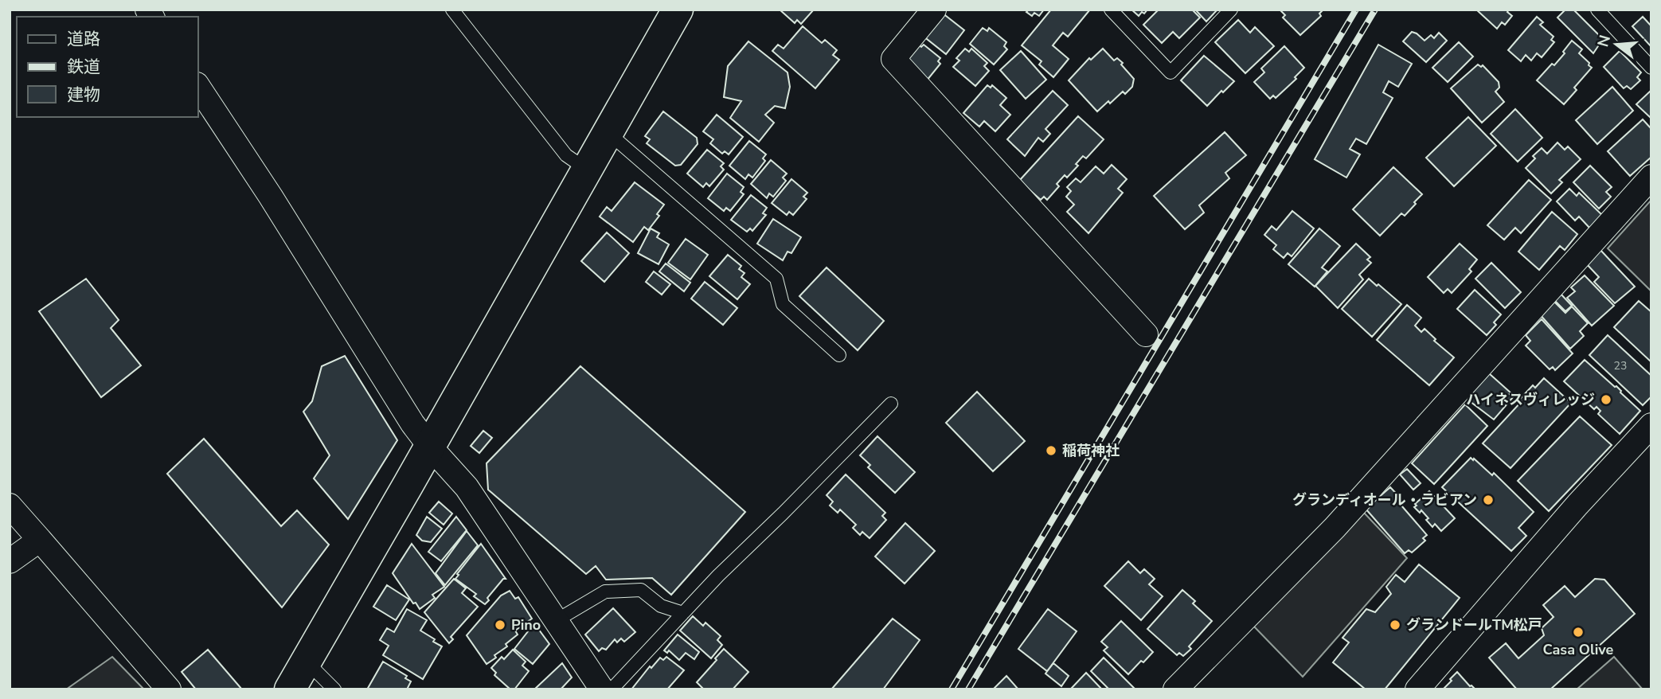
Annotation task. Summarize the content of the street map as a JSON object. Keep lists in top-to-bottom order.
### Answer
{
  "places": [
    "ハイネスヴィレッジ",
    "稲荷神社",
    "グランディオール・ラビアン",
    "Pino",
    "グランドールTM松戸",
    "Casa Olive"
  ],
  "house_numbers": ["23"],
  "legend": ["道路", "鉄道", "建物"],
  "north": "left"
}
